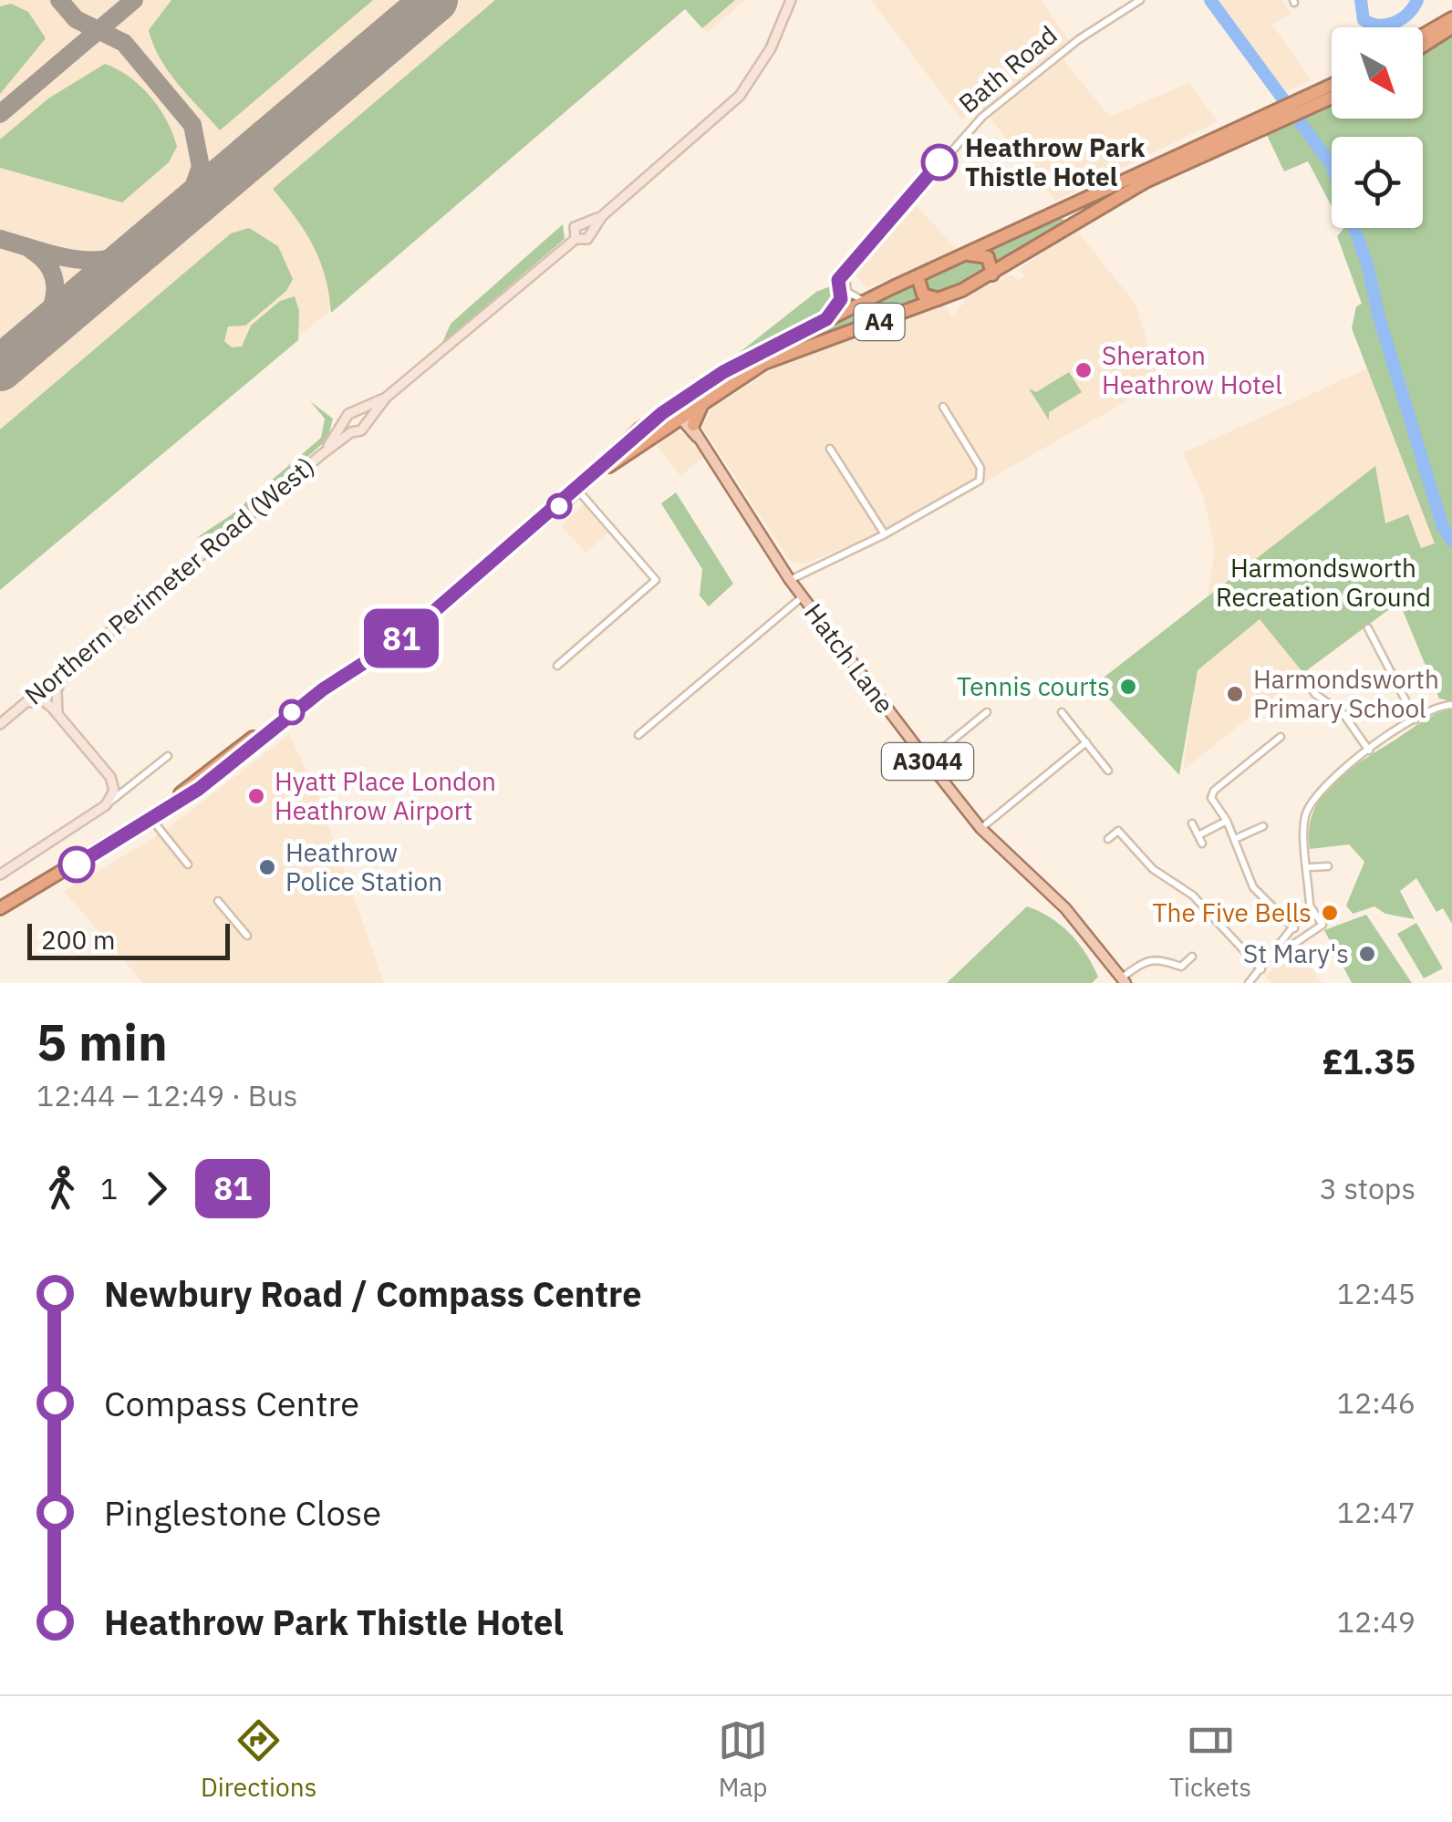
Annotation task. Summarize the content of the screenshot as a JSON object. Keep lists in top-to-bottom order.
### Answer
{
  "streets": {
    "highway": ["A4"],
    "main road": ["Hatch Lane", "A3044"],
    "street": ["Bath Road", "Northern Perimeter Road (West)"]
  },
  "crossings": [
    ["Bath Road", "A4"],
    ["A4", "Hatch Lane"]
  ],
  "parks": ["Harmondsworth Recreation Ground"],
  "places": [
    "Heathrow Park Thistle Hotel",
    "Sheraton Heathrow Hotel",
    "Tennis courts",
    "Harmondsworth Primary School",
    "Hyatt Place London Heathrow Airport",
    "Heathrow Police Station",
    "The Five Bells",
    "St Mary's"
  ],
  "lines": ["bus line 81"],
  "scale_bar": "200 m",
  "north": "bottom right",
  "page": {
    "on_map": "81",
    "scale": "200 m",
    "heading": ["5 min", "12:44 – 12:49 · Bus", "£1.35"],
    "legs": ["1", "81", "3 stops"],
    "list": [
      {
        "name": "Newbury Road / Compass Centre",
        "value": "12:45"
      },
      {
        "name": "Compass Centre",
        "value": "12:46"
      },
      {
        "name": "Pinglestone Close",
        "value": "12:47"
      },
      {
        "name": "Heathrow Park Thistle Hotel",
        "value": "12:49"
      }
    ],
    "tabs": ["Directions", "Map", "Tickets"]
  }
}
